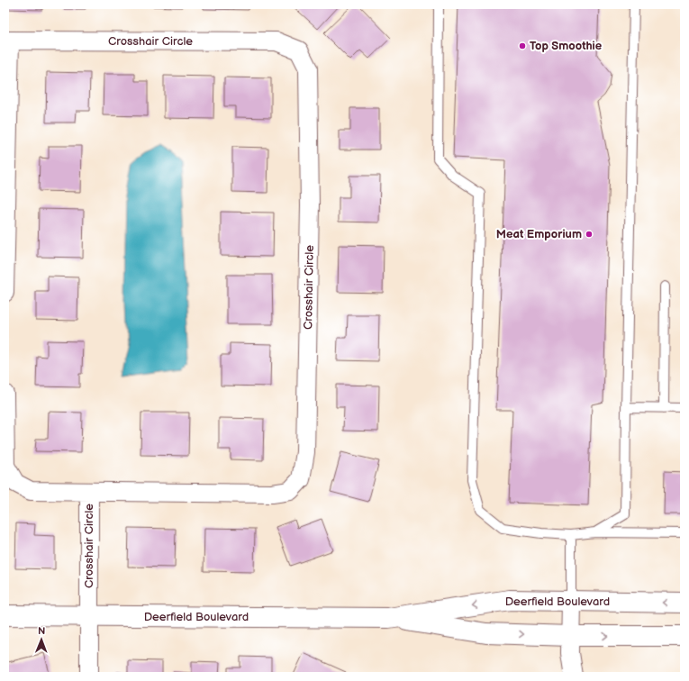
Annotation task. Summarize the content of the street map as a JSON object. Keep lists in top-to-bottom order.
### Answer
{
  "streets": {
    "street": ["Crosshair Circle", "Deerfield Boulevard"]
  },
  "crossings": [
    ["Crosshair Circle", "Deerfield Boulevard"]
  ],
  "places": ["Top Smoothie", "Meat Emporium"],
  "north": "top"
}
